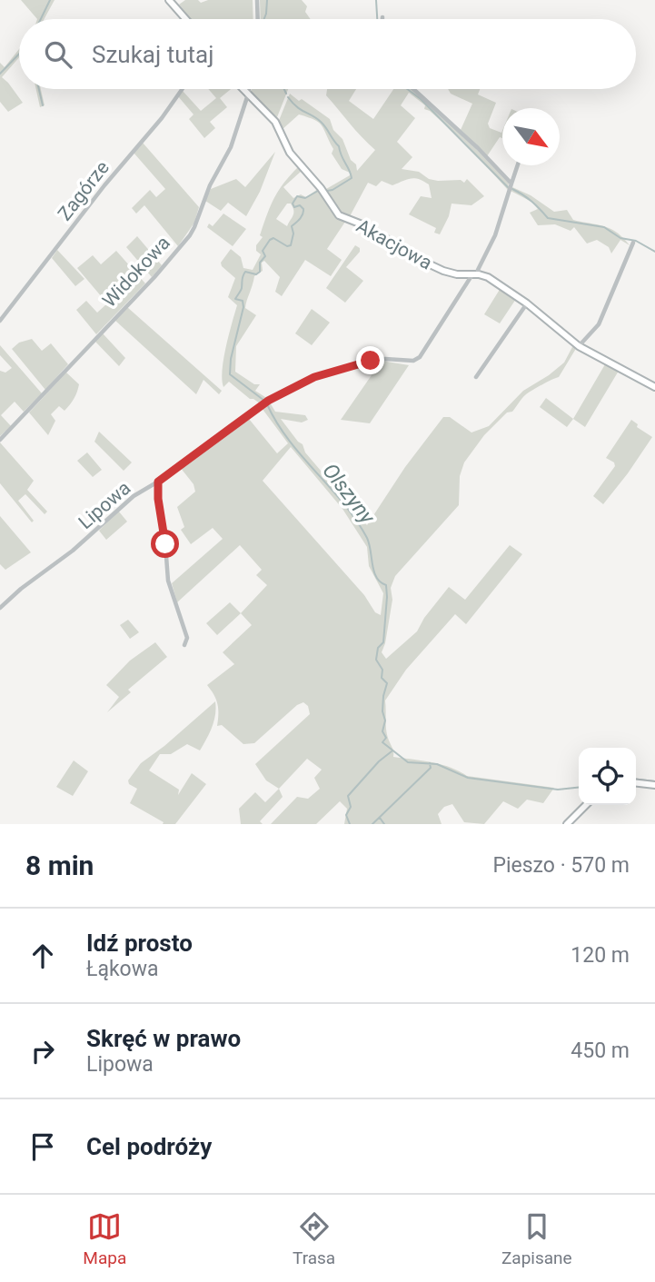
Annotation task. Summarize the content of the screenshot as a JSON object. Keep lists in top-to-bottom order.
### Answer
{
  "streets": {
    "street": [
      "Zagórze",
      "Akacjowa",
      "Widokowa",
      "Lipowa"
    ]
  },
  "crossings": [
    ["Akacjowa", "Widokowa"],
    ["Akacjowa", "Lipowa"]
  ],
  "water": ["Olszyny"],
  "north": "bottom right",
  "page": {
    "search": "Szukaj tutaj",
    "heading": ["8 min", "Pieszo · 570 m"],
    "list": [
      ["Idź prosto", "Łąkowa", "120 m"],
      ["Skręć w prawo", "Lipowa", "450 m"],
      "Cel podróży"
    ],
    "nav": ["Mapa", "Trasa", "Zapisane"]
  }
}
